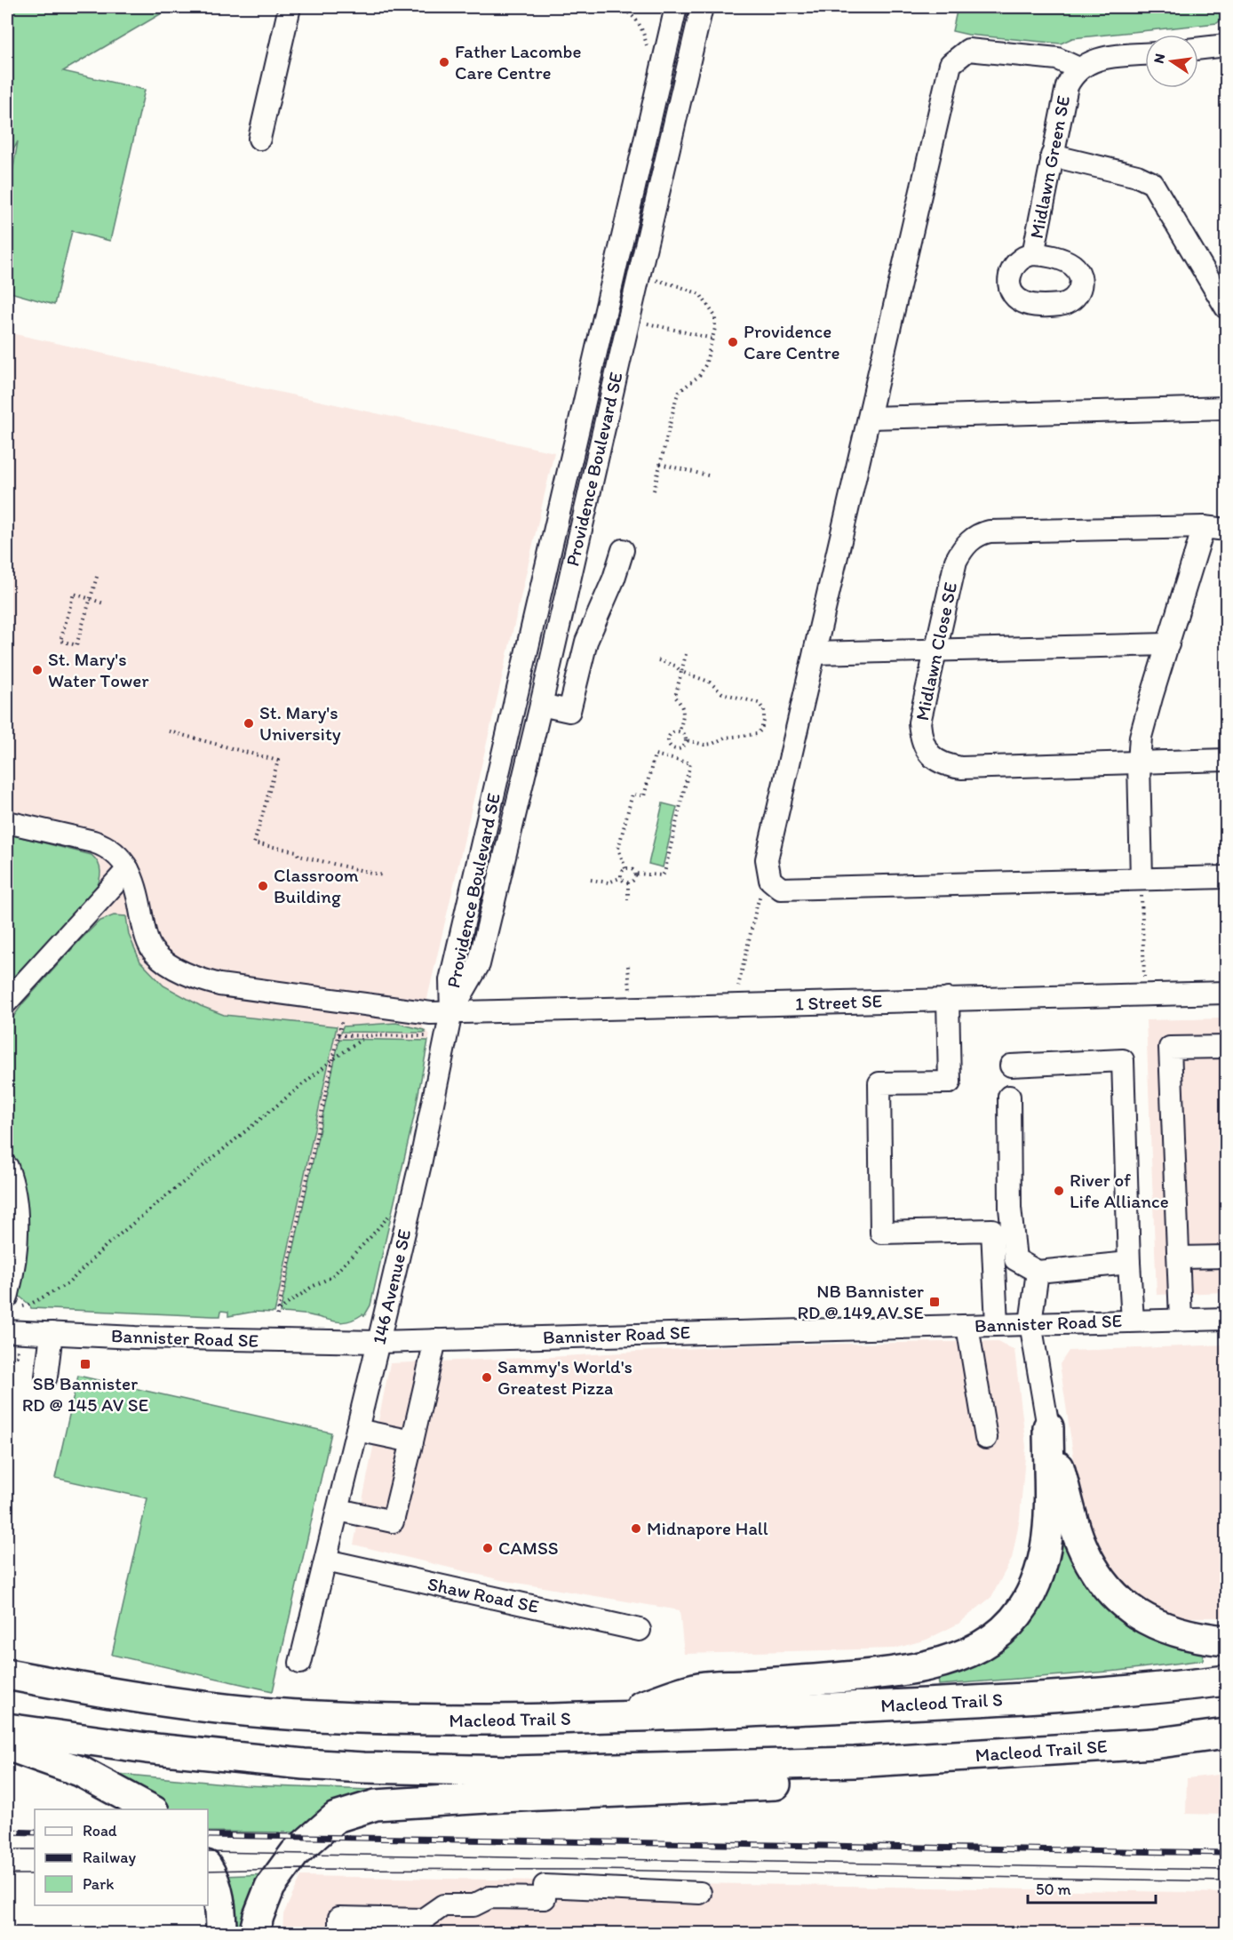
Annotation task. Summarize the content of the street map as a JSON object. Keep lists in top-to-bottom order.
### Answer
{
  "streets": {
    "highway": ["Macleod Trail S", "Macleod Trail SE"],
    "street": [
      "Midlawn Green SE",
      "Providence Boulevard SE",
      "Midlawn Close SE",
      "1 Street SE",
      "146 Avenue SE",
      "Bannister Road SE",
      "Shaw Road SE"
    ]
  },
  "crossings": [
    ["Providence Boulevard SE", "1 Street SE"],
    ["Providence Boulevard SE", "146 Avenue SE"],
    ["1 Street SE", "146 Avenue SE"],
    ["146 Avenue SE", "Bannister Road SE"],
    ["146 Avenue SE", "Shaw Road SE"]
  ],
  "places": {
    "other": [
      "Father Lacombe Care Centre",
      "Providence Care Centre",
      "St. Mary's Water Tower",
      "St. Mary's University",
      "Classroom Building",
      "River of Life Alliance",
      "Sammy's World's Greatest Pizza",
      "Midnapore Hall",
      "CAMSS"
    ],
    "transit": ["NB Bannister RD @ 149 AV SE", "SB Bannister RD @ 145 AV SE"]
  },
  "legend": ["Road", "Railway", "Park"],
  "scale_bar": "50 m",
  "north": "left"
}
